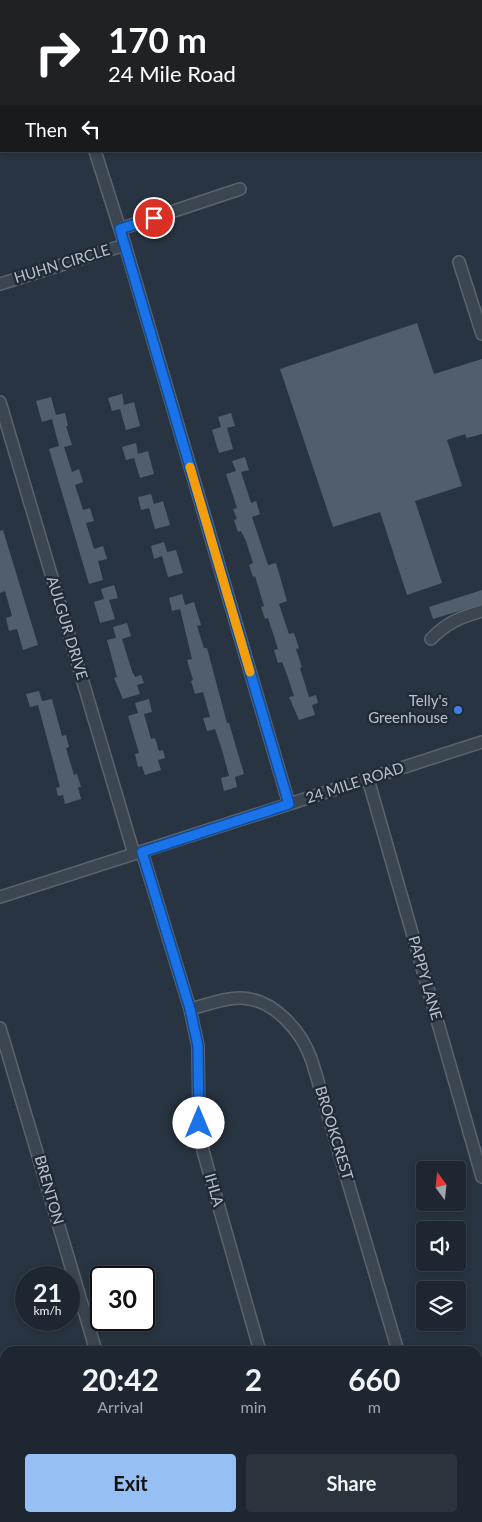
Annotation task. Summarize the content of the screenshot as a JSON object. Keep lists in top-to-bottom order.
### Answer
{
  "streets": {
    "street": [
      "HUHN CIRCLE",
      "AULGUR DRIVE",
      "24 MILE ROAD",
      "PAPPY LANE",
      "BROOKCREST",
      "BRENTON",
      "IHLA"
    ]
  },
  "crossings": [
    ["AULGUR DRIVE", "24 MILE ROAD"],
    ["AULGUR DRIVE", "IHLA"],
    ["24 MILE ROAD", "PAPPY LANE"],
    ["24 MILE ROAD", "IHLA"],
    ["BROOKCREST", "IHLA"]
  ],
  "places": ["Telly's Greenhouse"],
  "north": "top",
  "page": {
    "turn": ["170 m", "24 Mile Road"],
    "then": "Then",
    "speed": "21 km/h",
    "limit": "30",
    "eta": [
      "20:42",
      "Arrival",
      "2",
      "min",
      "660",
      "m"
    ],
    "buttons": ["Exit", "Share"]
  }
}
